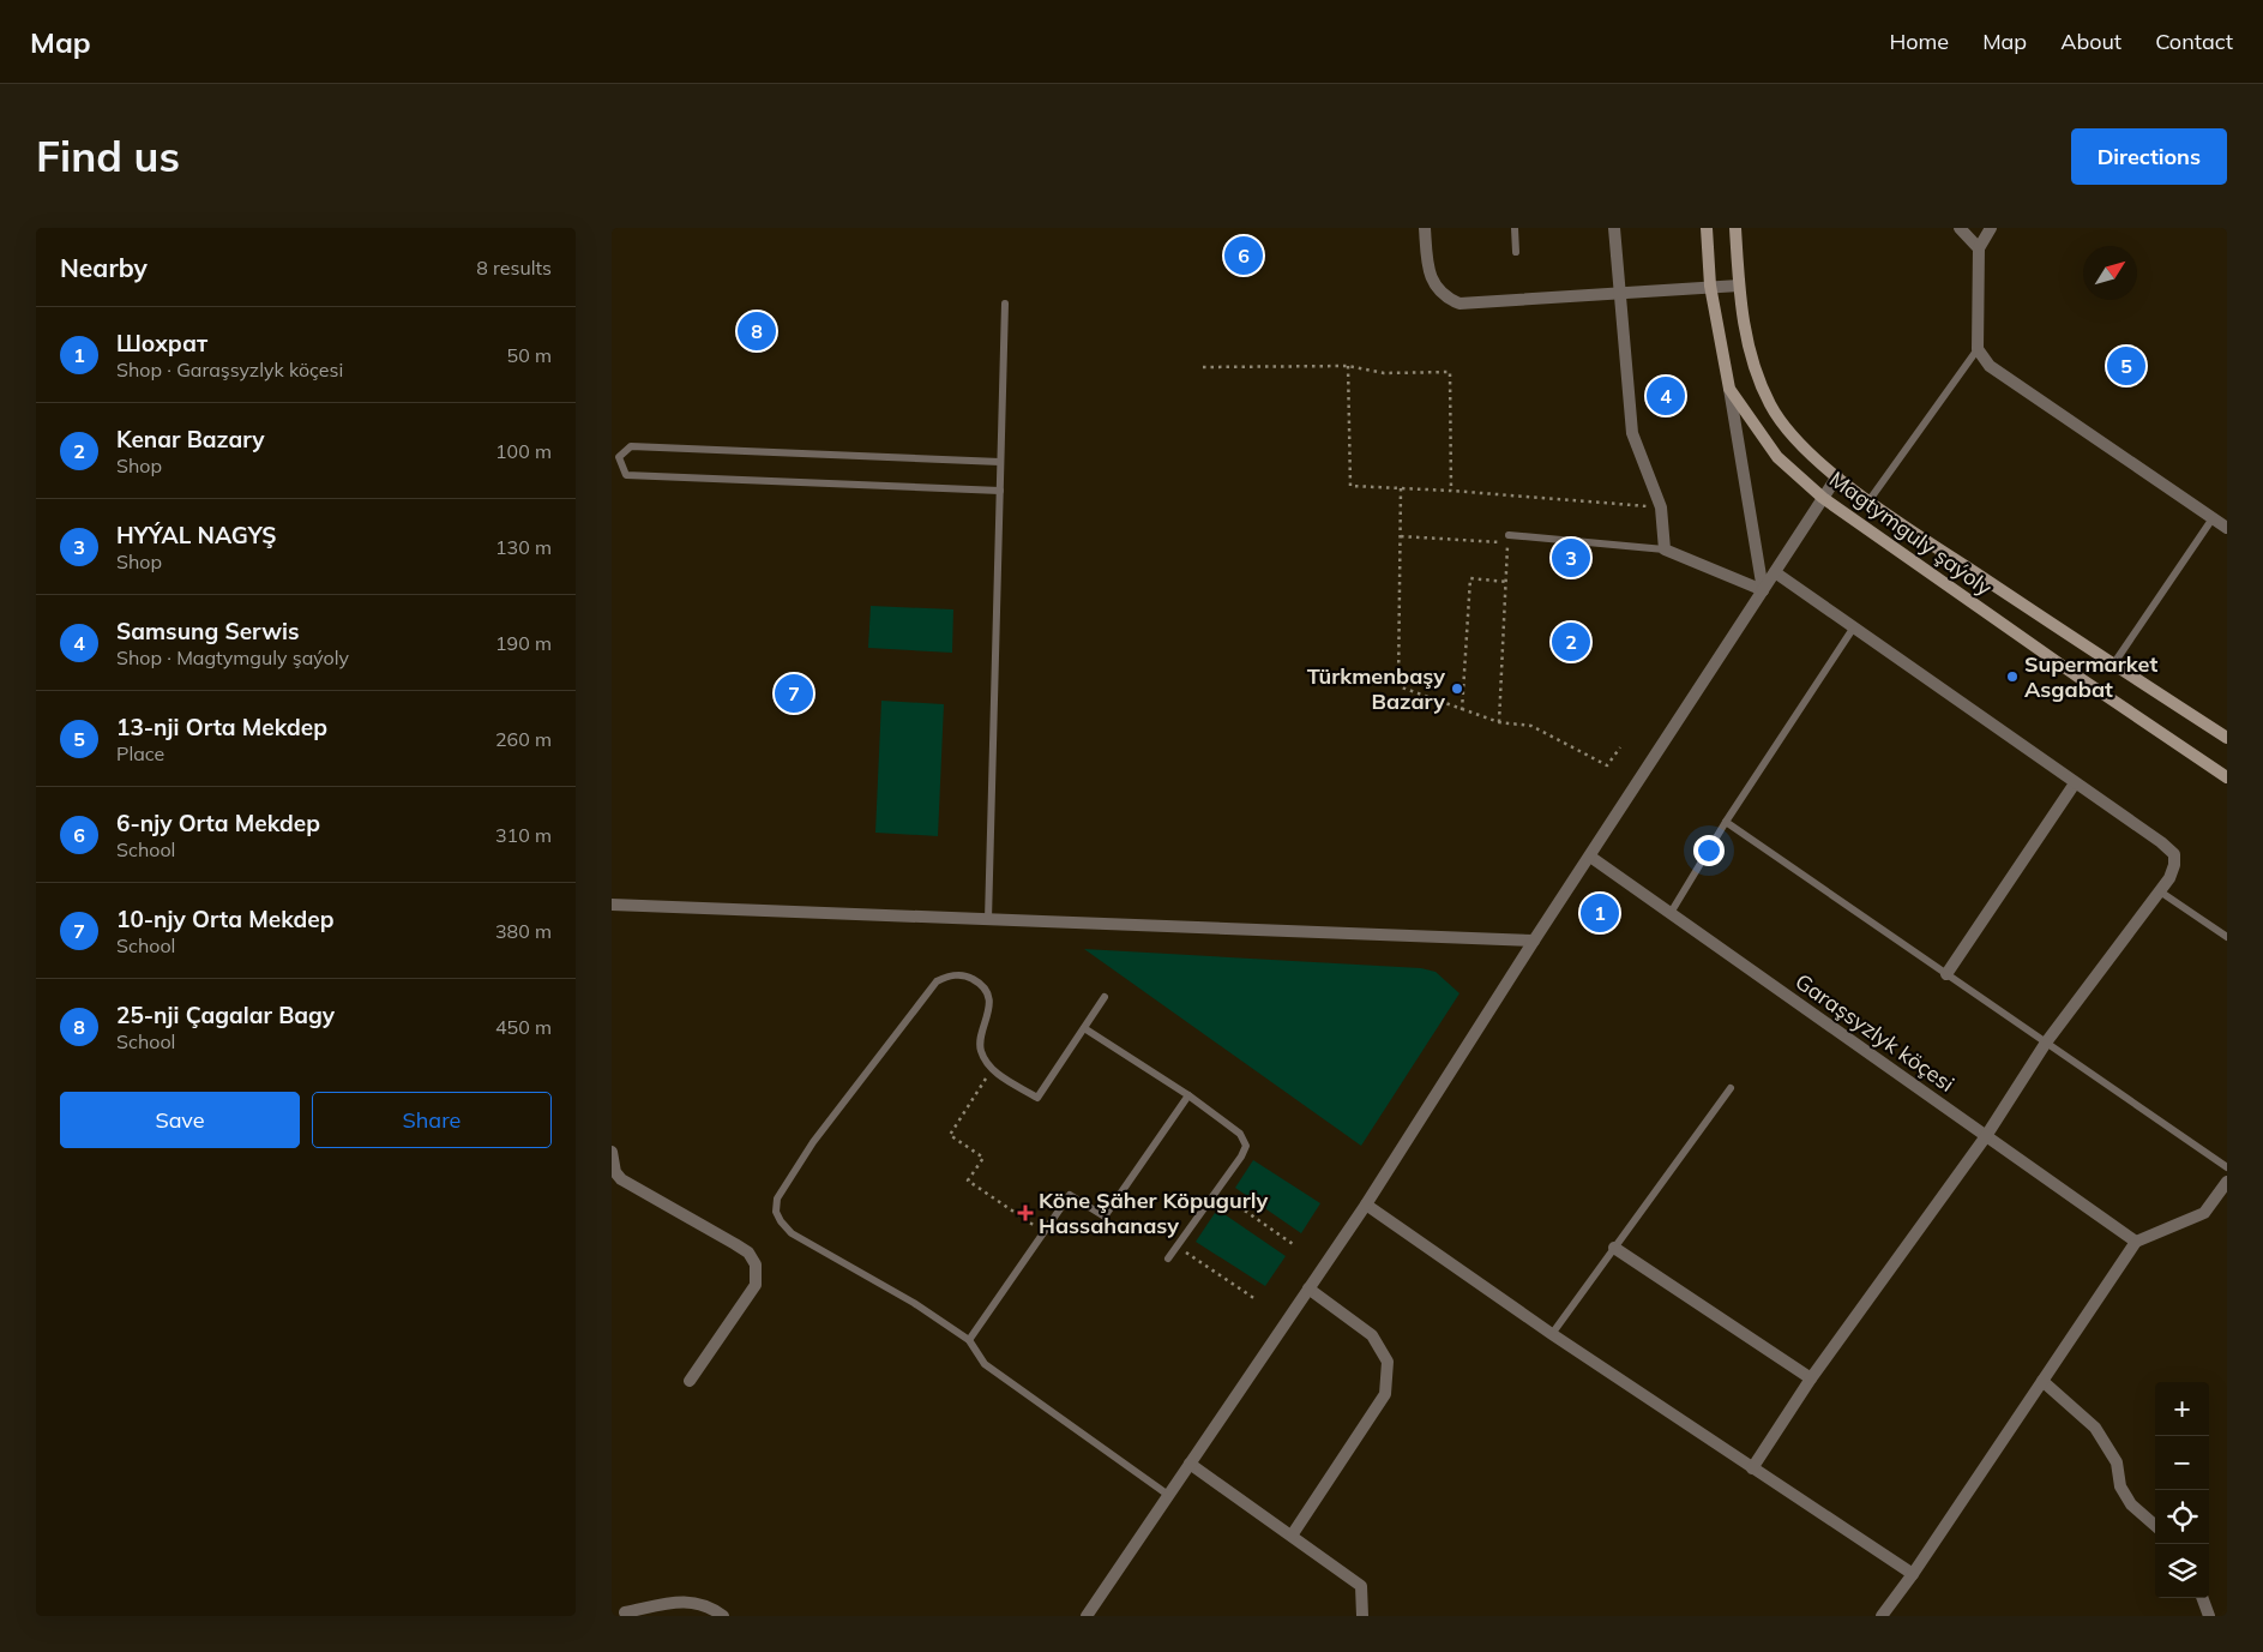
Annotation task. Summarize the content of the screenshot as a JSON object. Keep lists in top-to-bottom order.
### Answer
{
  "streets": {
    "street": ["Magtymguly şaýoly", "Garaşsyzlyk köçesi"]
  },
  "places": {
    "other": ["Supermarket Asgabat", "Türkmenbaşy Bazary"],
    "health": ["Köne Şäher Köpugurly Hassahanasy"]
  },
  "north": "top right",
  "page": {
    "header": "Map",
    "nav": [
      "Home",
      "Map",
      "About",
      "Contact"
    ],
    "buttons": [
      "Directions",
      ["Save", "Share"]
    ],
    "title": "Find us",
    "heading": ["Nearby", "8 results"],
    "pins": [
      "6",
      "8",
      "5",
      "4",
      "3",
      "2",
      "7",
      "1"
    ],
    "list": [
      {
        "mark": "1",
        "name": "Шохрат",
        "note": "Shop · Garaşsyzlyk köçesi",
        "value": "50 m"
      },
      {
        "mark": "2",
        "name": "Kenar Bazary",
        "note": "Shop",
        "value": "100 m"
      },
      {
        "mark": "3",
        "name": "HYÝAL NAGYŞ",
        "note": "Shop",
        "value": "130 m"
      },
      {
        "mark": "4",
        "name": "Samsung Serwis",
        "note": "Shop · Magtymguly şaýoly",
        "value": "190 m"
      },
      {
        "mark": "5",
        "name": "13-nji Orta Mekdep",
        "note": "Place",
        "value": "260 m"
      },
      {
        "mark": "6",
        "name": "6-njy Orta Mekdep",
        "note": "School",
        "value": "310 m"
      },
      {
        "mark": "7",
        "name": "10-njy Orta Mekdep",
        "note": "School",
        "value": "380 m"
      },
      {
        "mark": "8",
        "name": "25-nji Çagalar Bagy",
        "note": "School",
        "value": "450 m"
      }
    ],
    "map_buttons": ["+", "−"]
  }
}
